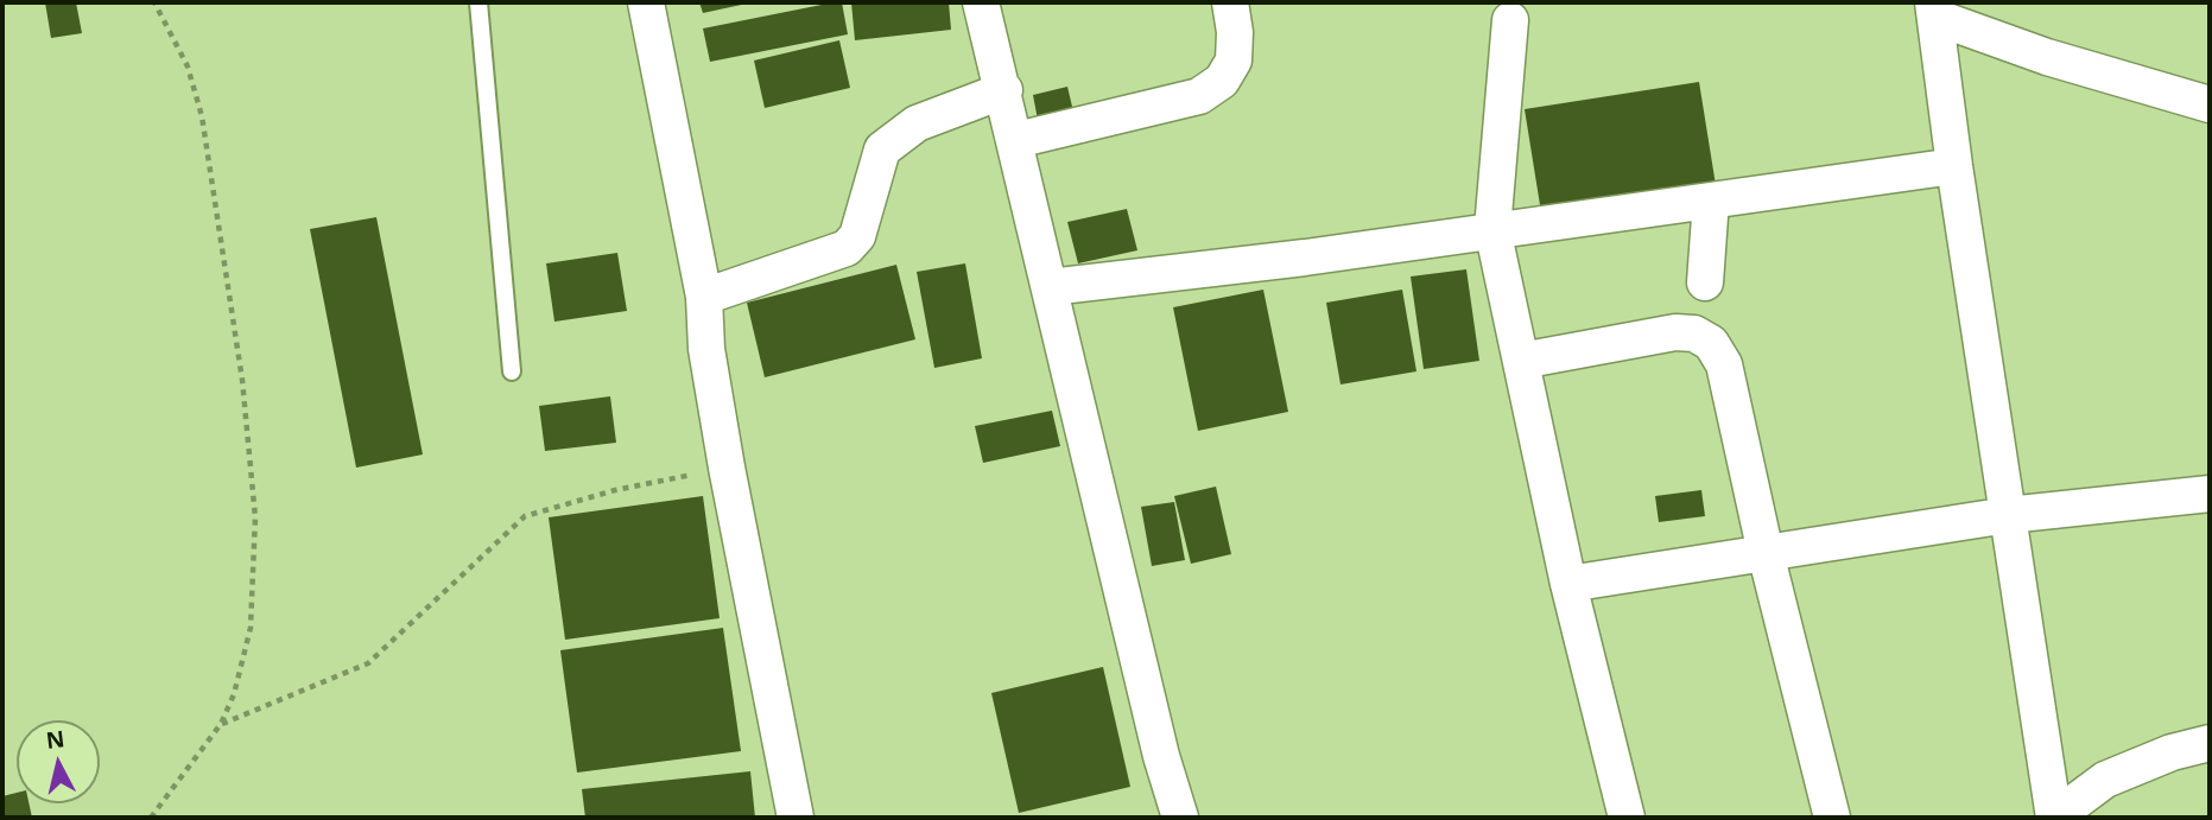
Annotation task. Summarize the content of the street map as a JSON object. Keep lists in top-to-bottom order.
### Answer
{
  "north": "top"
}
